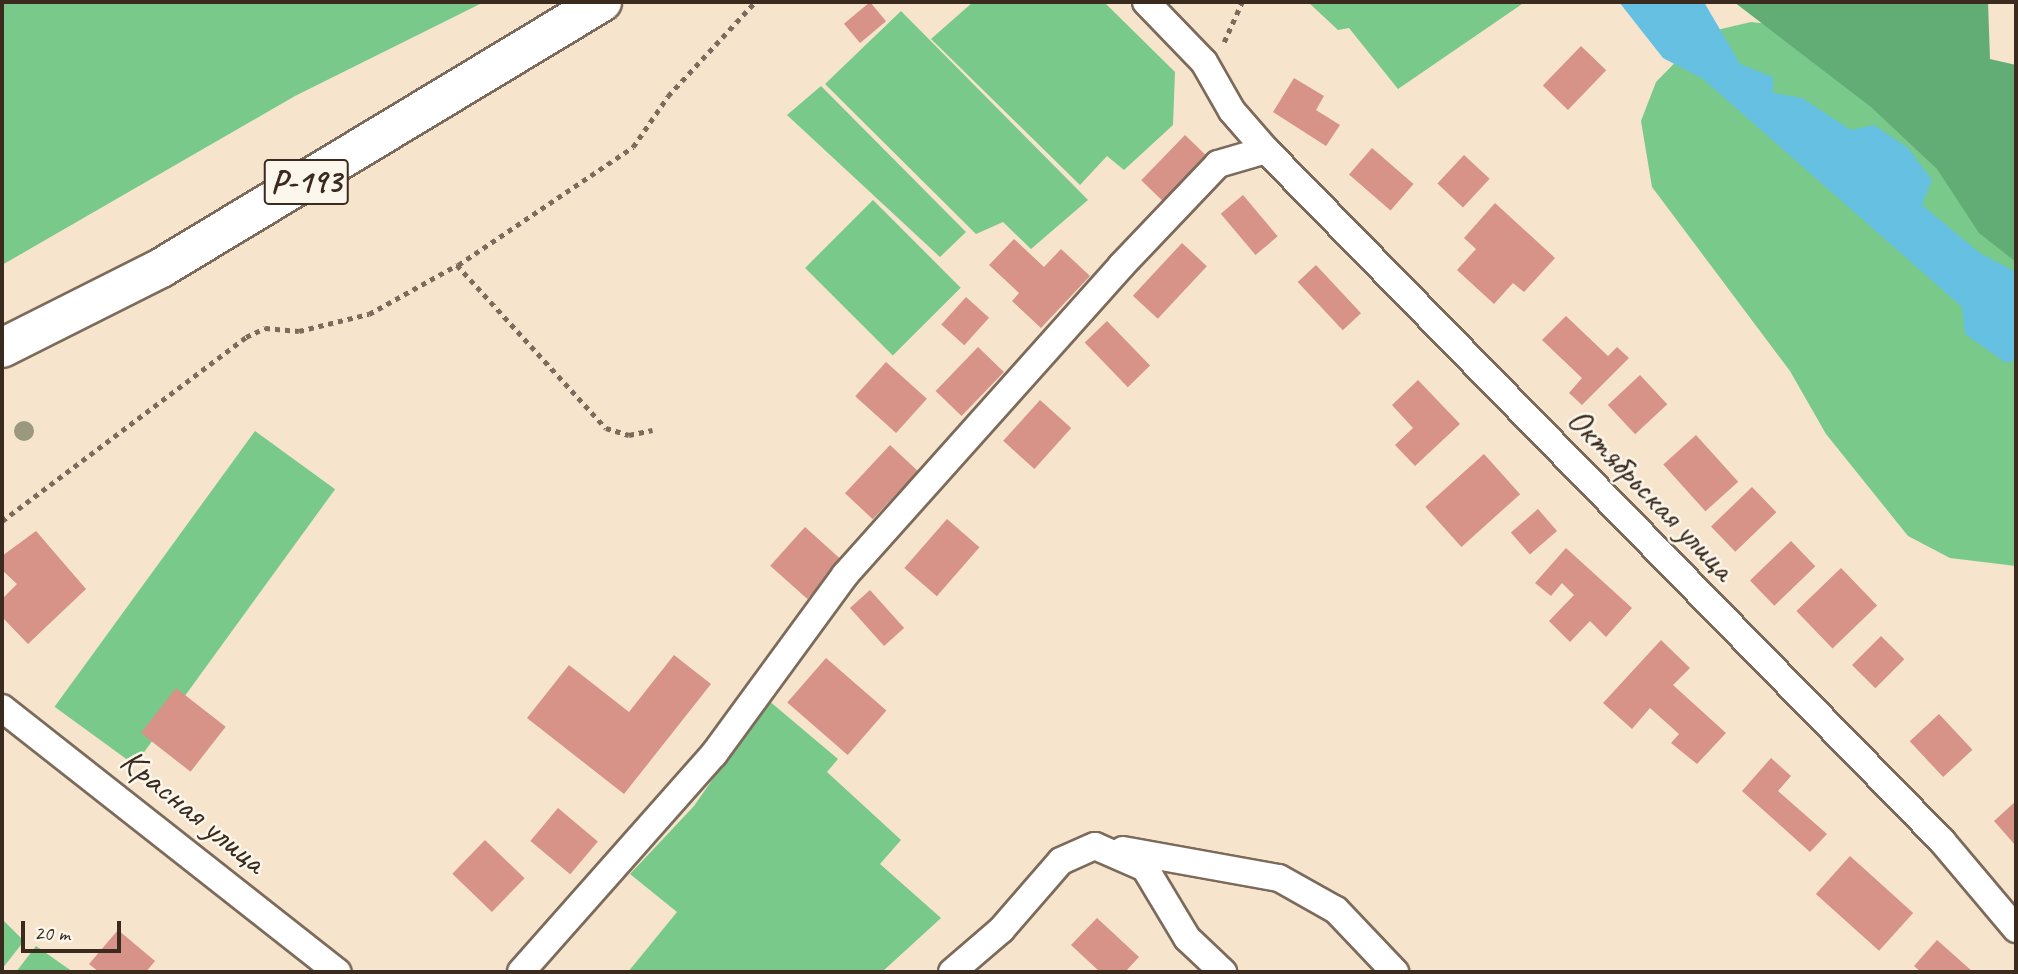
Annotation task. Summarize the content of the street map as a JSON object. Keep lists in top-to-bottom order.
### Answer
{
  "streets": {
    "highway": ["Р-193"],
    "street": ["Октябрьская улица", "Красная улица"]
  },
  "scale_bar": "20 m"
}
